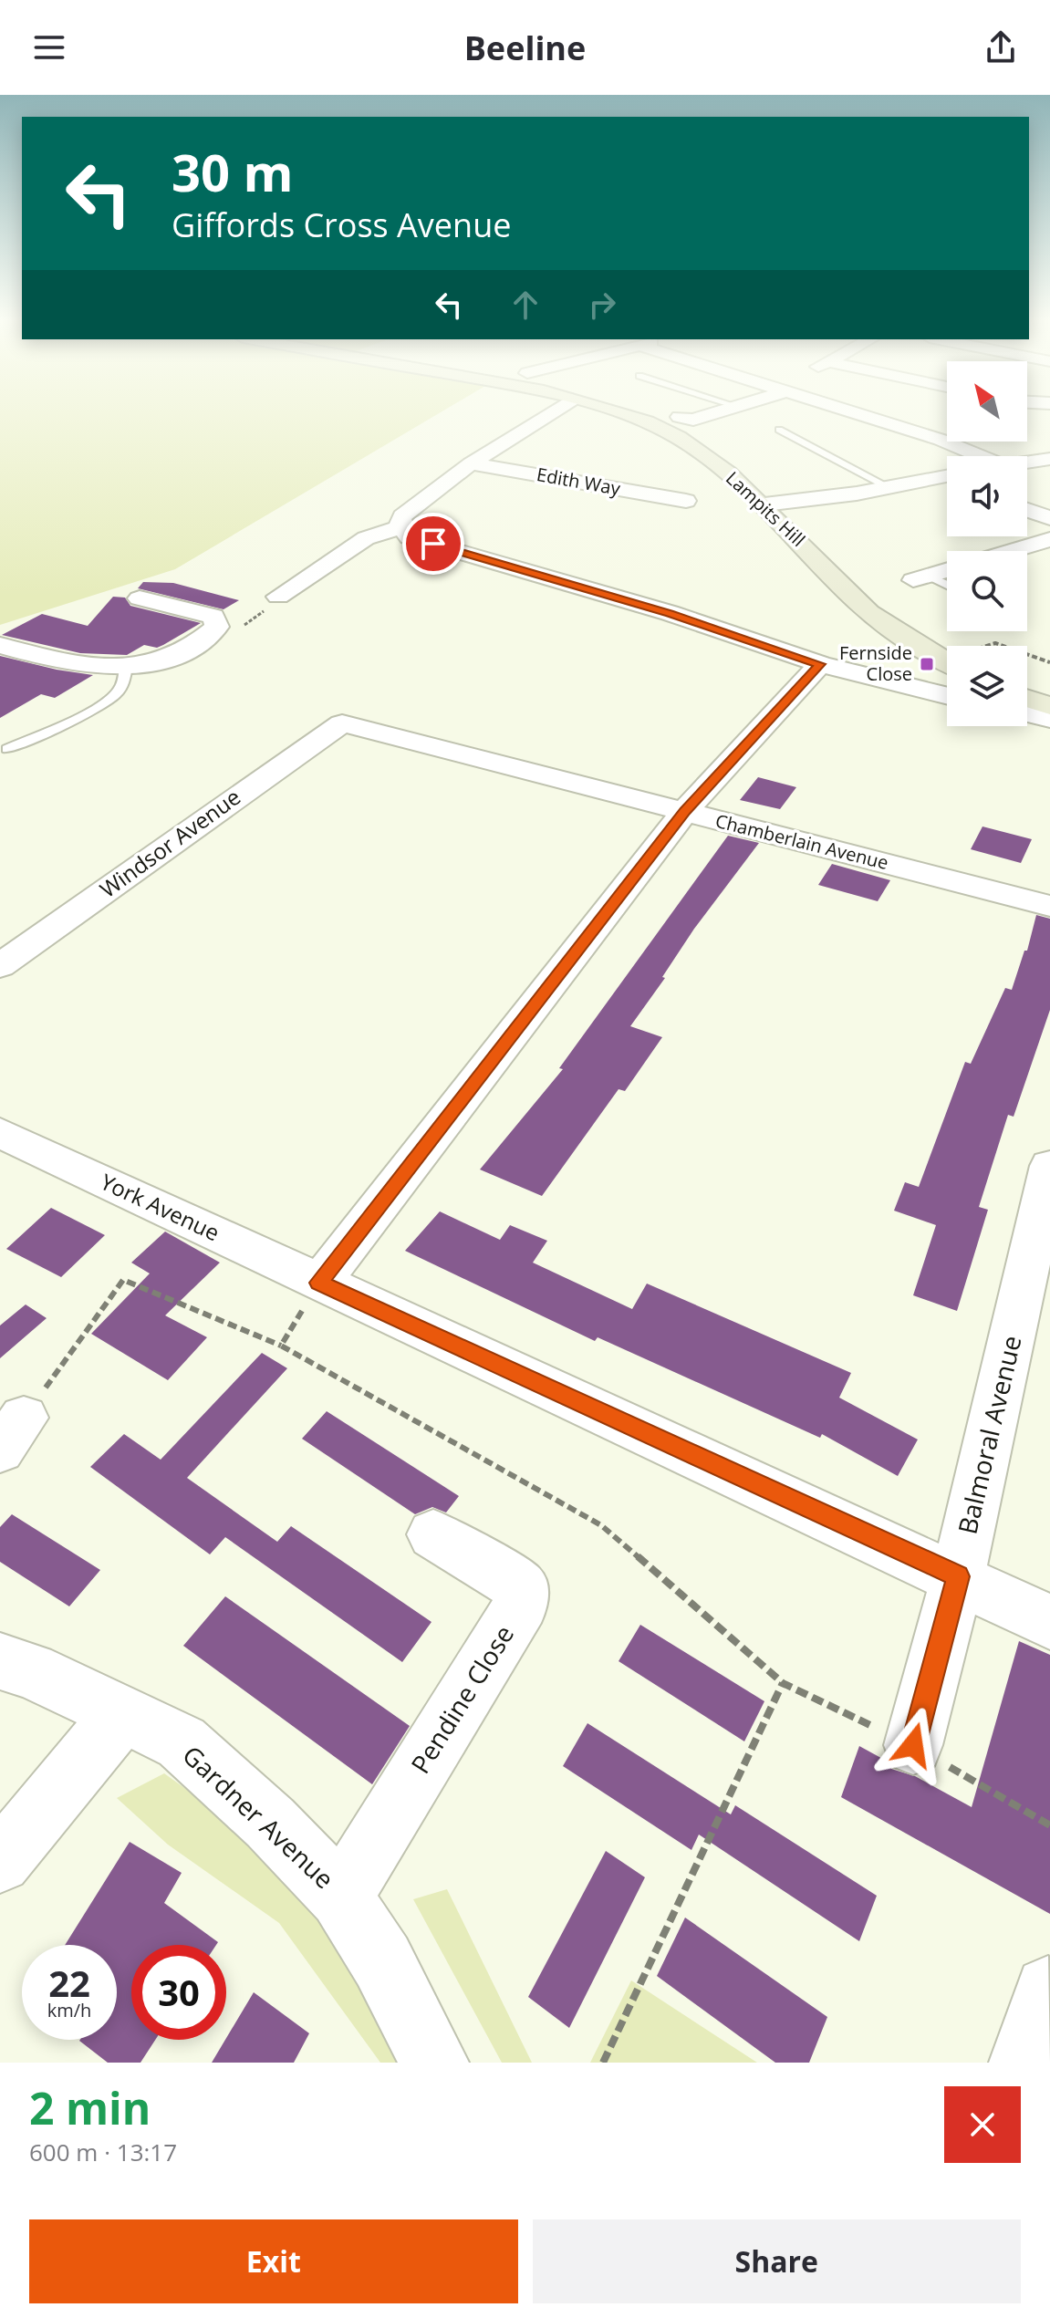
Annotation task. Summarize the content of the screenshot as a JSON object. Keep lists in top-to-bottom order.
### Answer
{
  "streets": {
    "main road": ["Lampits Hill"],
    "street": [
      "Edith Way",
      "Chamberlain Avenue",
      "Windsor Avenue",
      "York Avenue",
      "Balmoral Avenue",
      "Pendine Close",
      "Gardner Avenue"
    ]
  },
  "crossings": [
    ["Chamberlain Avenue", "Windsor Avenue"],
    ["York Avenue", "Balmoral Avenue"],
    ["Pendine Close", "Gardner Avenue"]
  ],
  "places": {
    "transit": ["Fernside Close"]
  },
  "north": "top left",
  "page": {
    "header": "Beeline",
    "turn": ["30 m", "Giffords Cross Avenue"],
    "speed": "22 km/h",
    "limit": "30",
    "heading": ["2 min", "600 m · 13:17"],
    "buttons": ["Exit", "Share"]
  }
}
